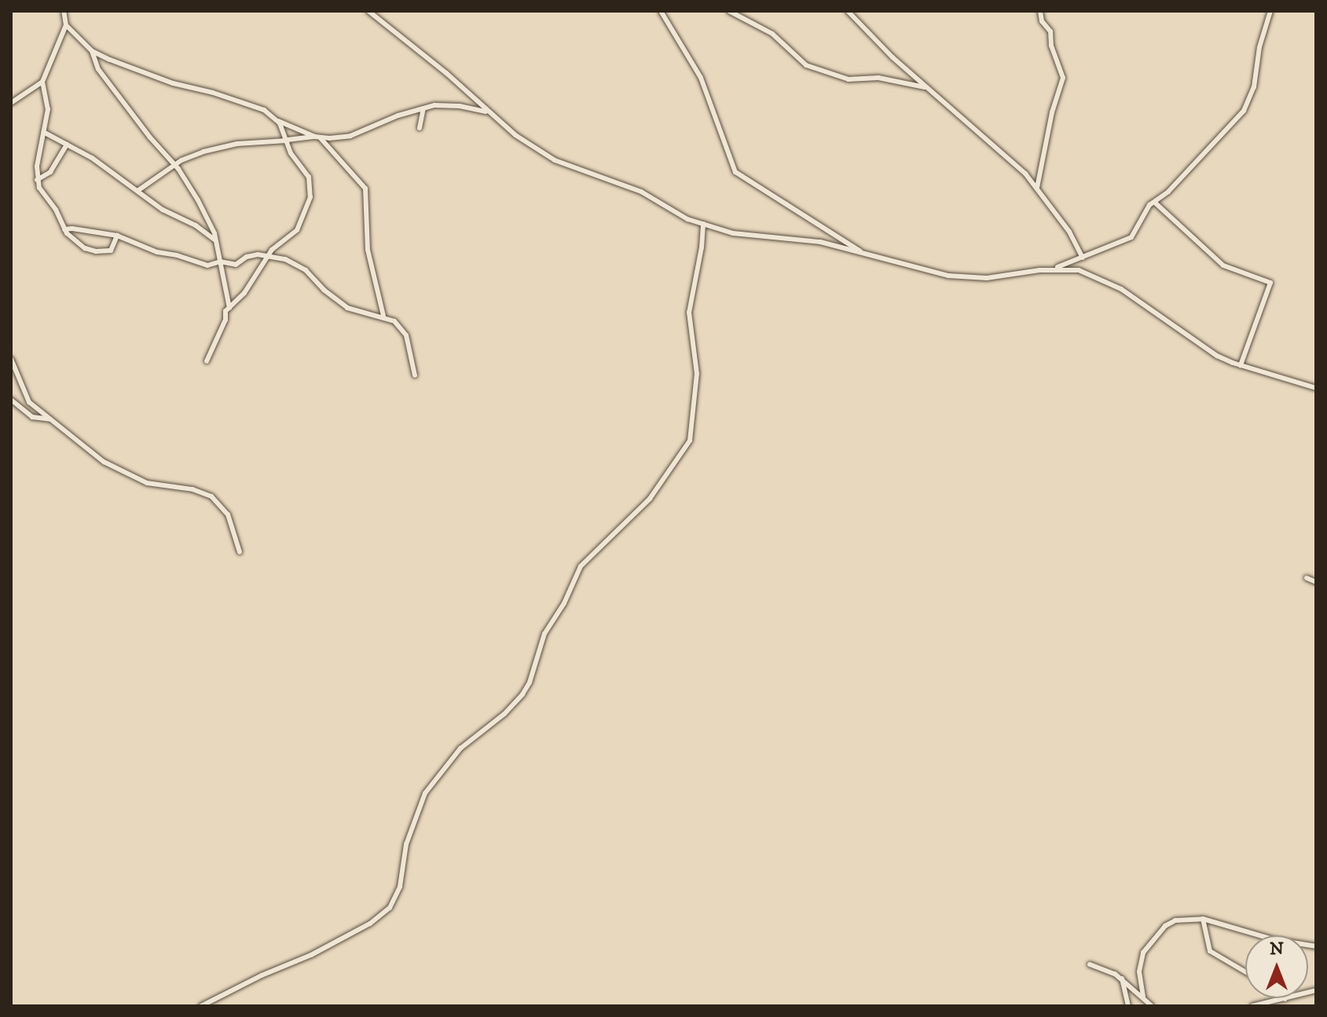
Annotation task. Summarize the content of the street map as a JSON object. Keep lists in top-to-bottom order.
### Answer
{
  "north": "top"
}
